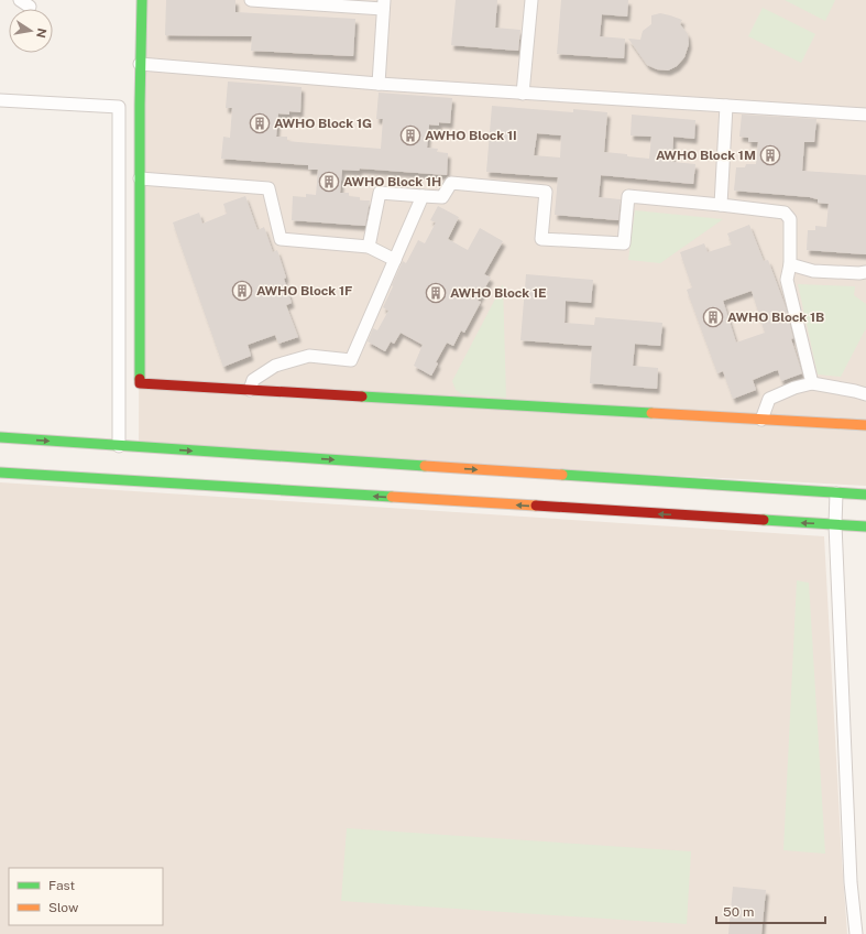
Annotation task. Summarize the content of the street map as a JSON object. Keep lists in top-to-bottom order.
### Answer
{
  "places": {
    "building": [
      "AWHO Block 1G",
      "AWHO Block 1I",
      "AWHO Block 1M",
      "AWHO Block 1H",
      "AWHO Block 1F",
      "AWHO Block 1E",
      "AWHO Block 1B"
    ]
  },
  "legend": ["Fast", "Slow"],
  "scale_bar": "50 m",
  "north": "right"
}
